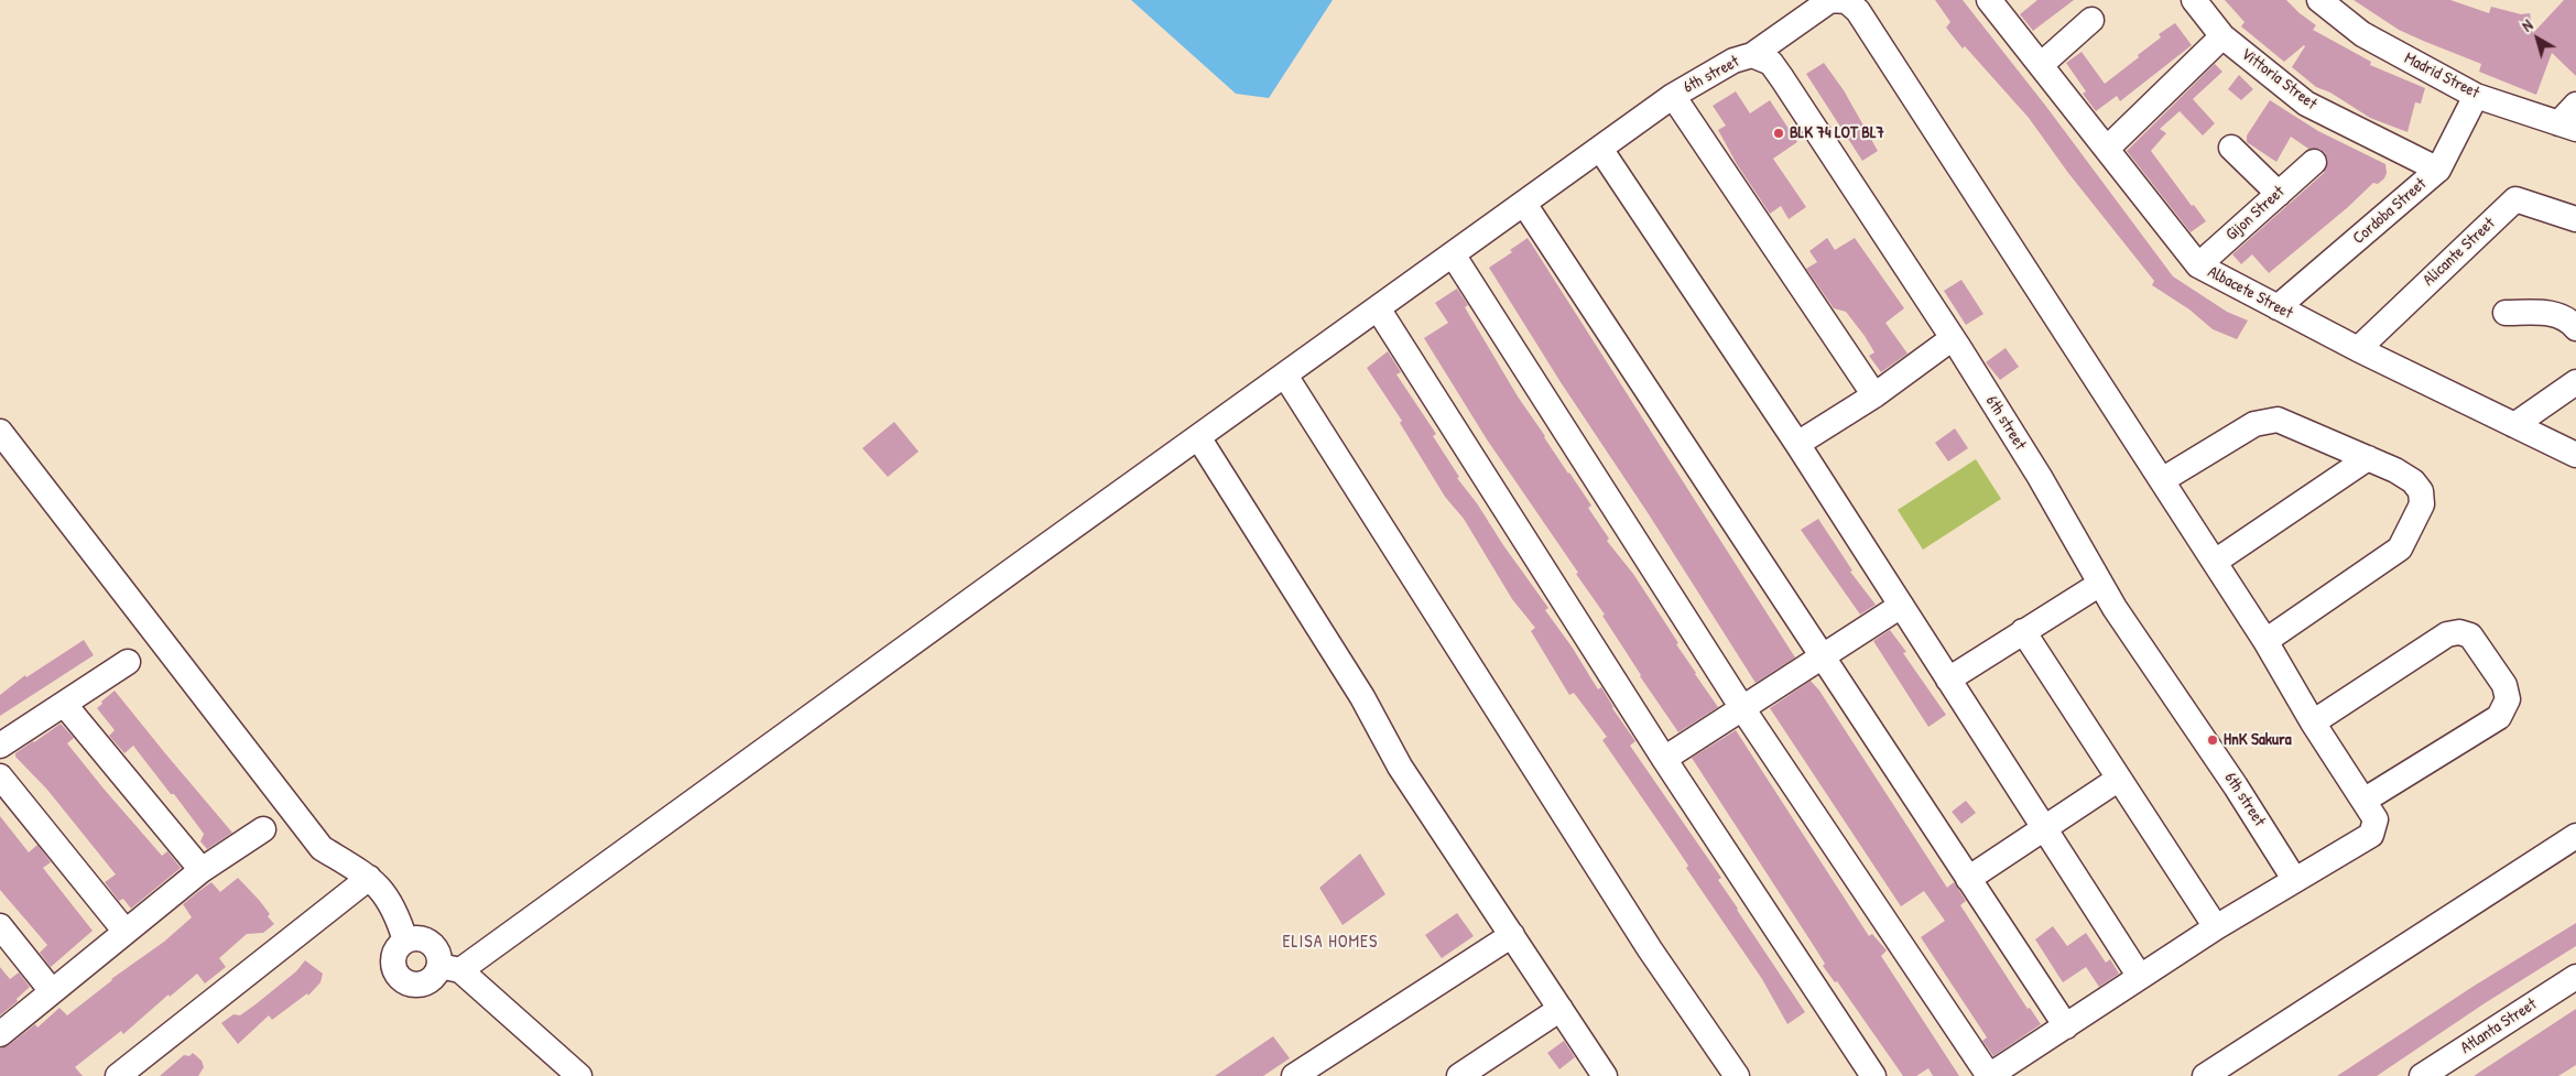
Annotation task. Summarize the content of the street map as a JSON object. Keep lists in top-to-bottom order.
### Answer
{
  "streets": {
    "street": [
      "6th street",
      "Madrid Street",
      "Vittoria Street",
      "Cordoba Street",
      "Gijon Street",
      "Alicante Street",
      "Albacete Street",
      "Atlanta Street"
    ]
  },
  "crossings": [
    ["Madrid Street", "Cordoba Street"],
    ["Vittoria Street", "Cordoba Street"],
    ["Cordoba Street", "Albacete Street"],
    ["Gijon Street", "Albacete Street"],
    ["Alicante Street", "Albacete Street"]
  ],
  "districts": ["ELISA HOMES"],
  "places": ["BLK 74 LOT BL7", "HnK Sakura"],
  "north": "top left"
}
